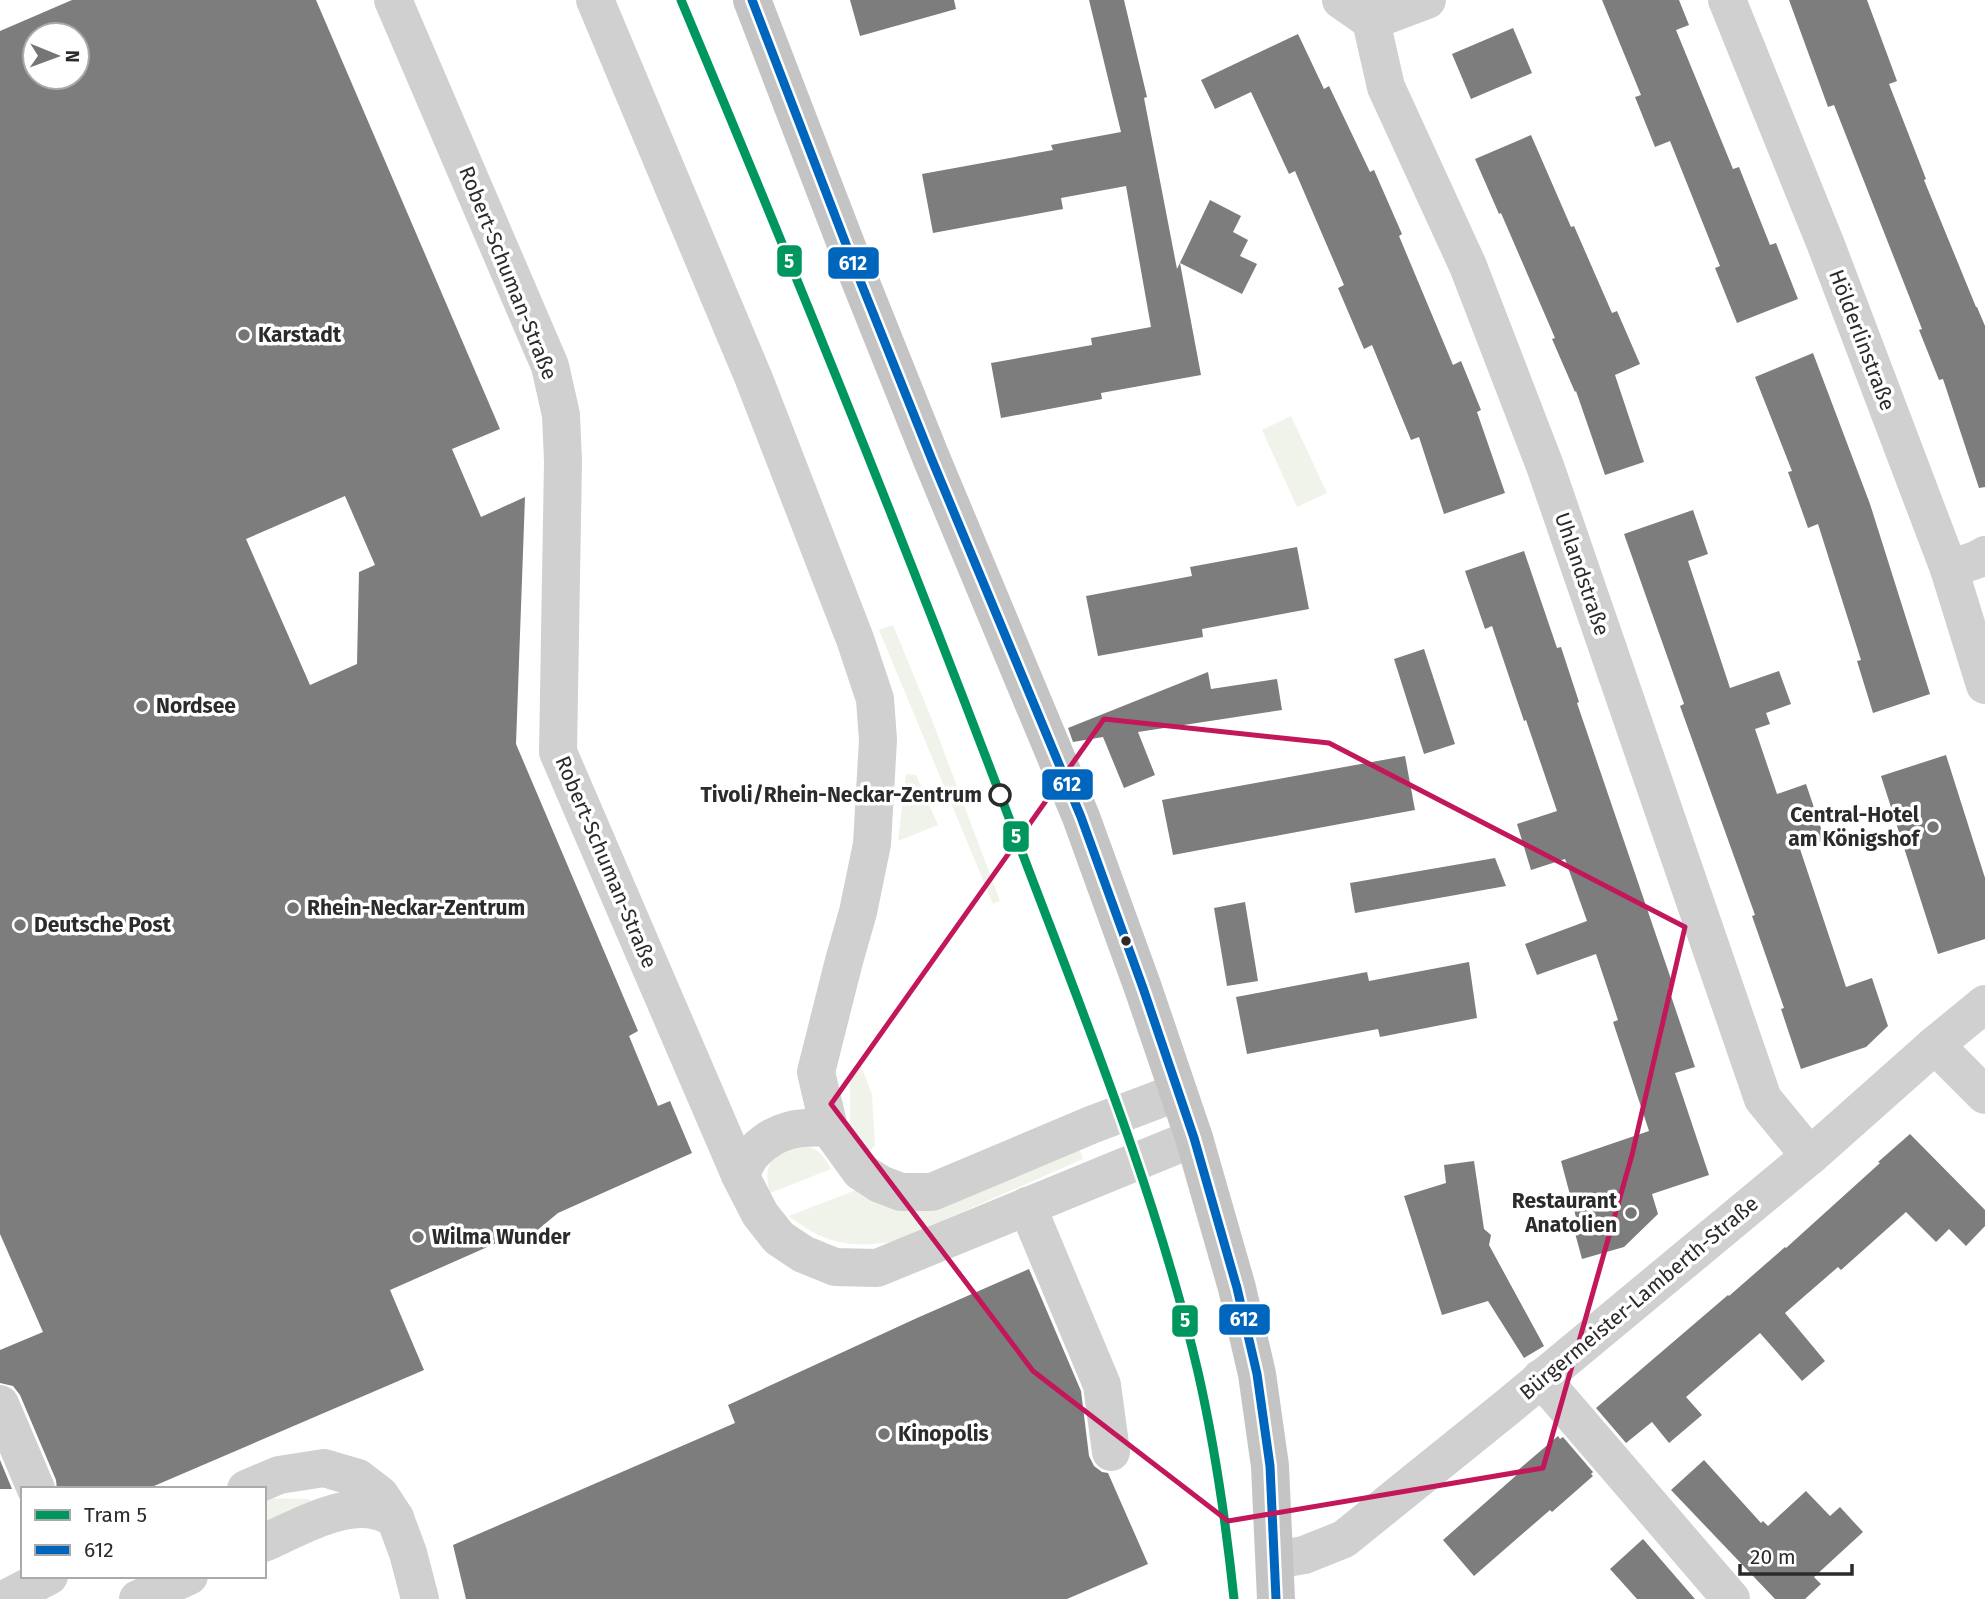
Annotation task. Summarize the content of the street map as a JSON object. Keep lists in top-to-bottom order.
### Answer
{
  "streets": {
    "street": [
      "Robert-Schuman-Straße",
      "Hölderlinstraße",
      "Uhlandstraße",
      "Bürgermeister-Lamberth-Straße"
    ]
  },
  "crossings": [
    ["Uhlandstraße", "Bürgermeister-Lamberth-Straße"]
  ],
  "places": [
    "Karstadt",
    "Nordsee",
    "Tivoli/Rhein-Neckar-Zentrum",
    "Central-Hotel am Königshof",
    "Rhein-Neckar-Zentrum",
    "Deutsche Post",
    "Restaurant Anatolien",
    "Wilma Wunder",
    "Kinopolis"
  ],
  "lines": ["tram line 5", "transit line 612"],
  "legend": ["Tram 5", "612"],
  "scale_bar": "20 m",
  "north": "right"
}
